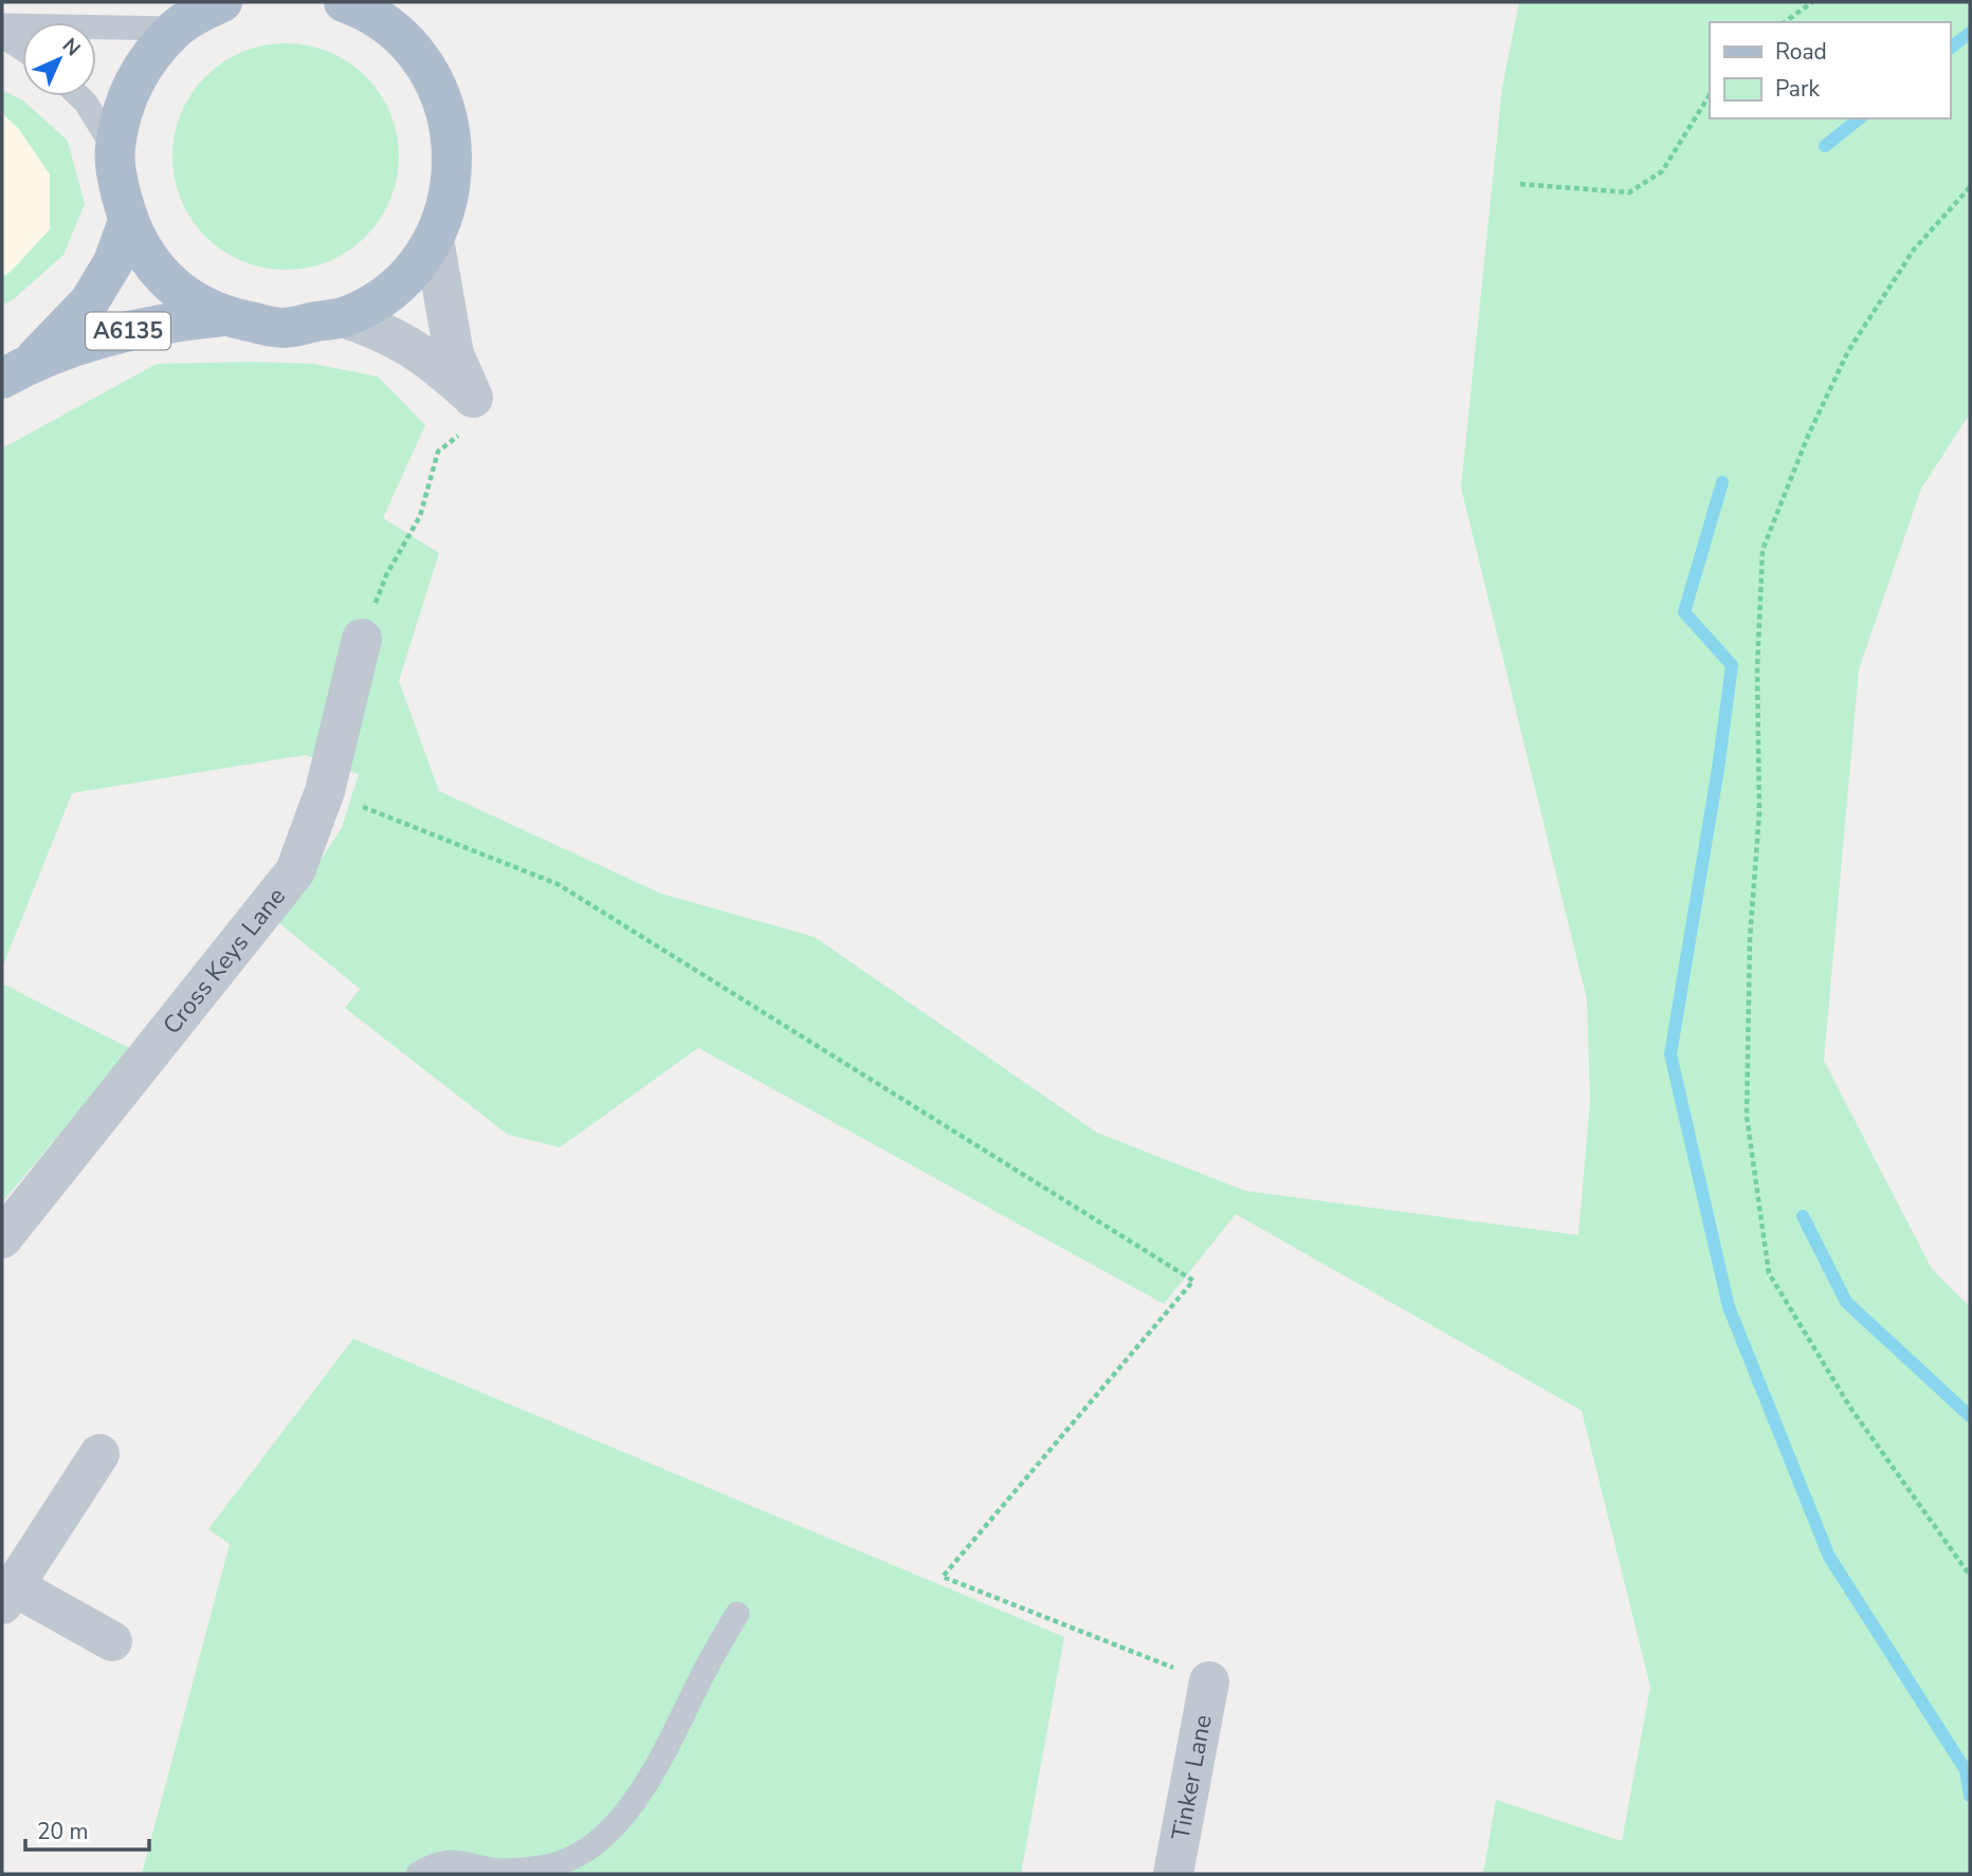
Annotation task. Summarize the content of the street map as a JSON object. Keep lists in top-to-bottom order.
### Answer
{
  "streets": {
    "main road": ["A6135"],
    "street": ["Cross Keys Lane", "Tinker Lane"]
  },
  "legend": ["Road", "Park"],
  "scale_bar": "20 m",
  "north": "top right"
}
